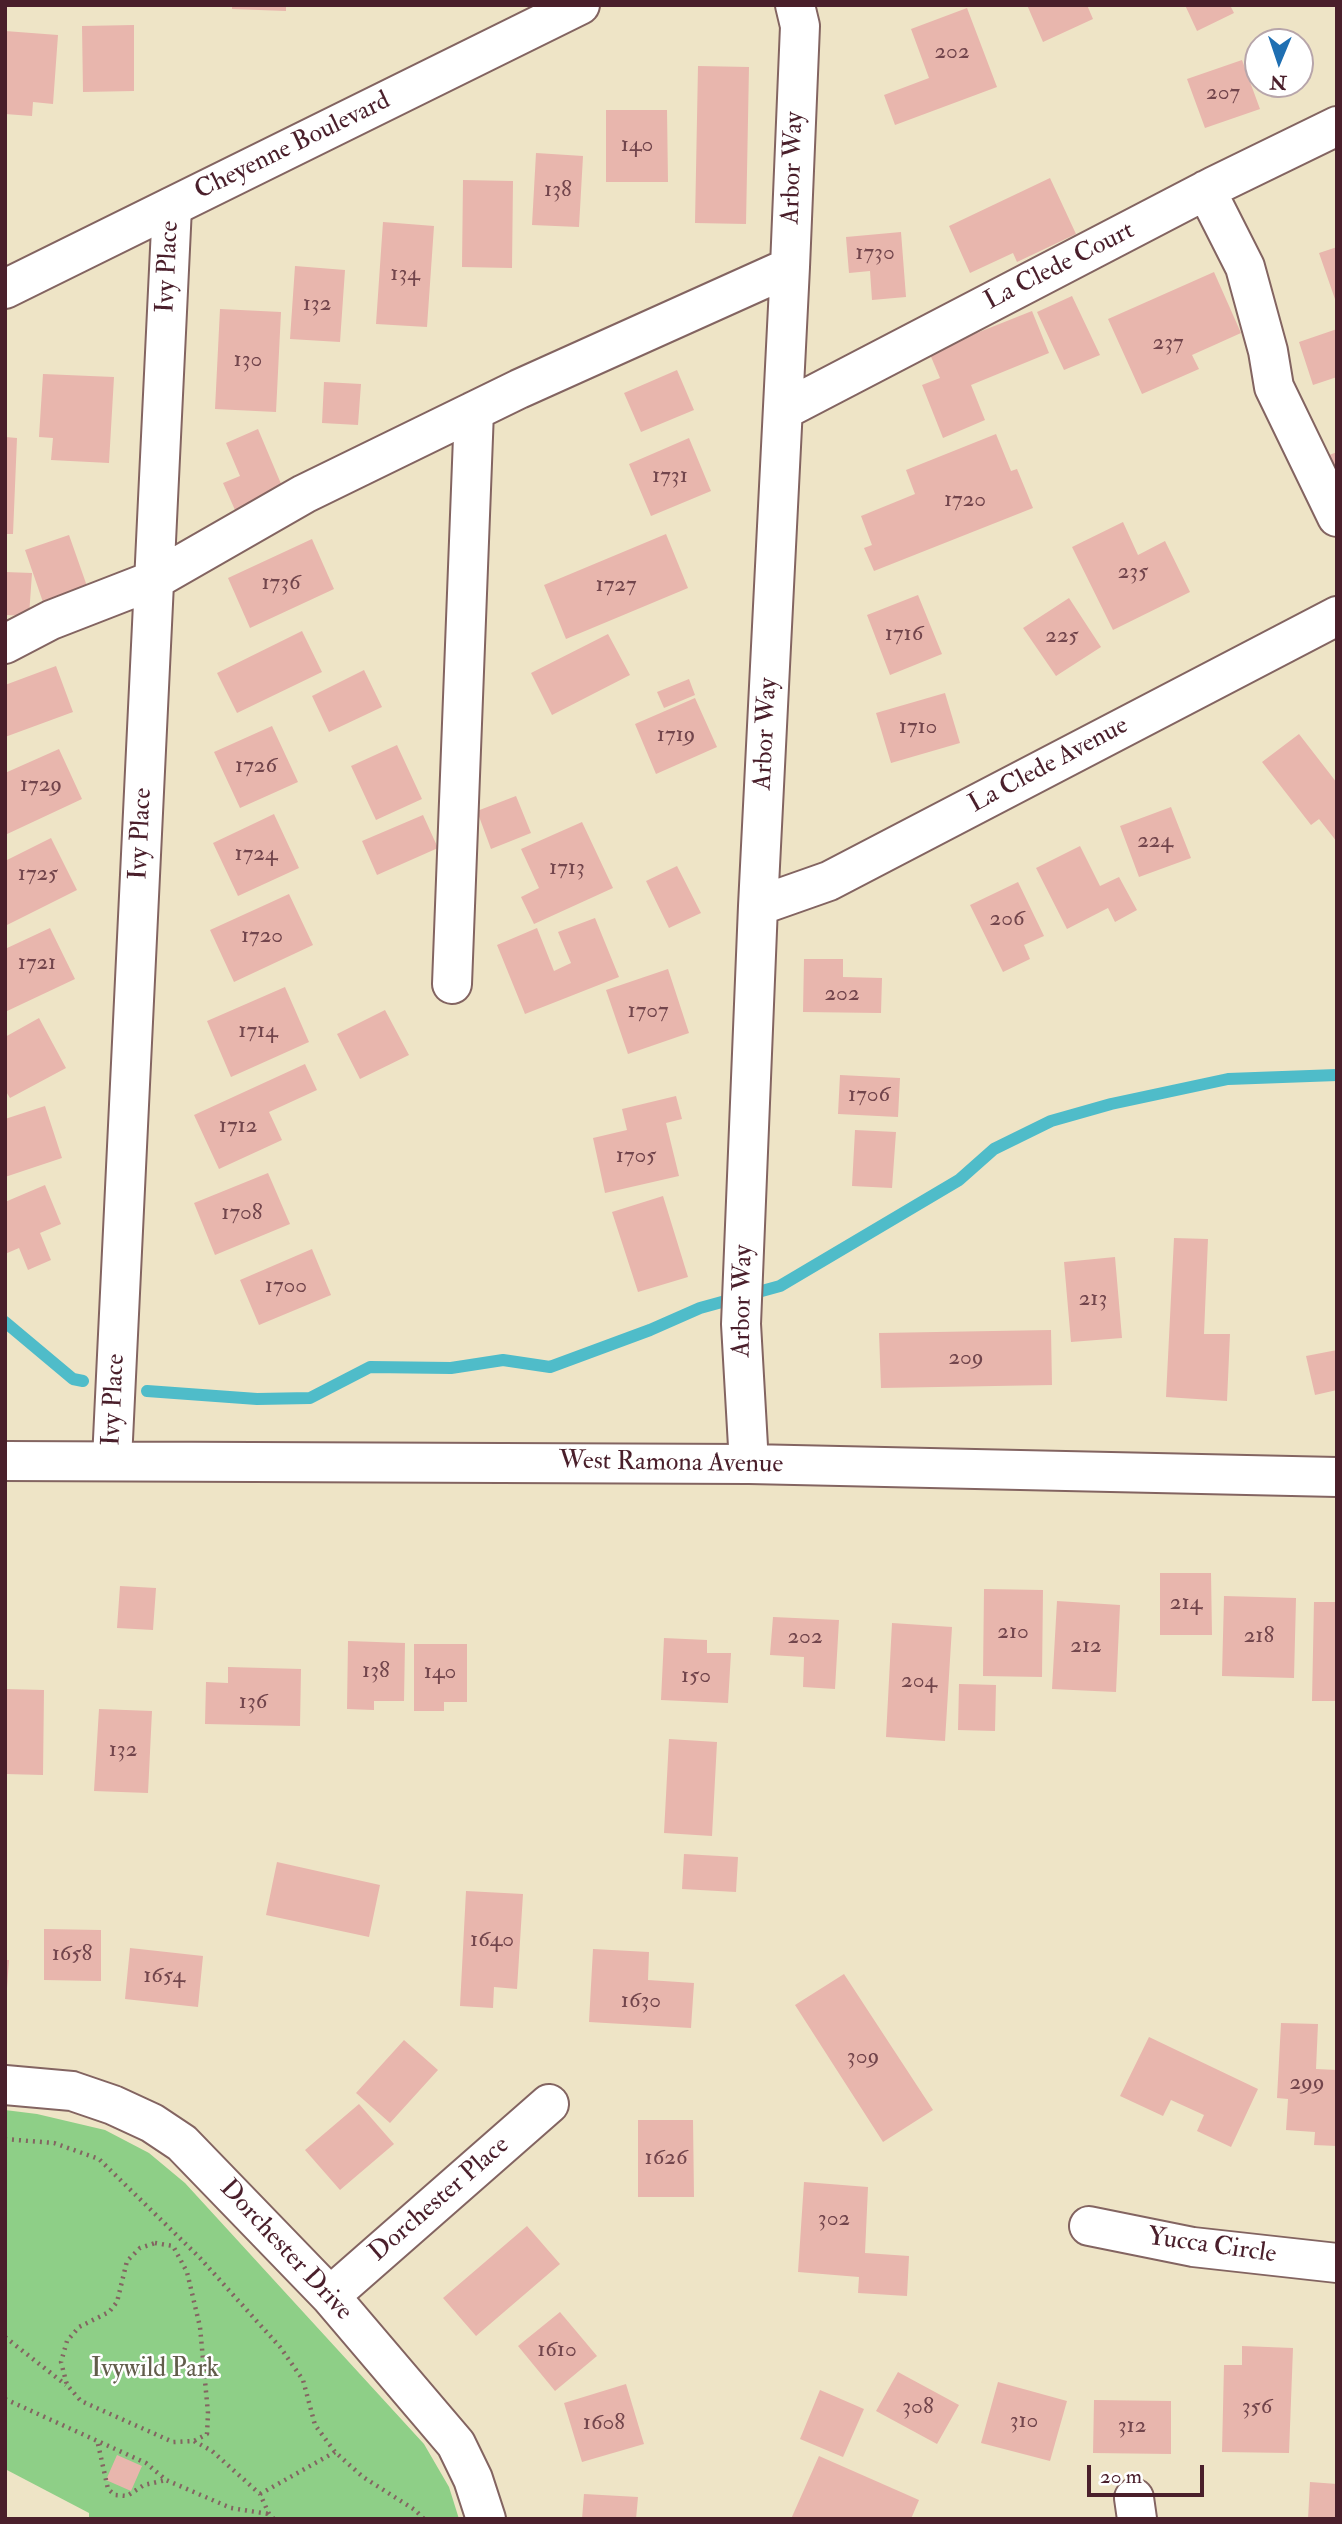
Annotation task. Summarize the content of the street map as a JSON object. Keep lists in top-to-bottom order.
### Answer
{
  "streets": {
    "street": [
      "Cheyenne Boulevard",
      "Arbor Way",
      "Ivy Place",
      "La Clede Court",
      "La Clede Avenue",
      "West Ramona Avenue",
      "Dorchester Place",
      "Yucca Circle",
      "Dorchester Drive"
    ]
  },
  "crossings": [
    ["Cheyenne Boulevard", "Ivy Place"],
    ["Arbor Way", "La Clede Court"],
    ["Arbor Way", "La Clede Avenue"],
    ["Arbor Way", "West Ramona Avenue"],
    ["Ivy Place", "West Ramona Avenue"],
    ["Dorchester Place", "Dorchester Drive"]
  ],
  "parks": ["Ivywild Park"],
  "house_numbers": [
    "202",
    "207",
    "140",
    "138",
    "1730",
    "134",
    "132",
    "237",
    "130",
    "1731",
    "1720",
    "235",
    "1736",
    "1727",
    "1716",
    "225",
    "1710",
    "1719",
    "1726",
    "1729",
    "224",
    "1724",
    "1713",
    "1725",
    "206",
    "1720",
    "1721",
    "202",
    "1707",
    "1714",
    "1706",
    "1712",
    "1705",
    "1708",
    "1700",
    "213",
    "209",
    "214",
    "210",
    "218",
    "202",
    "212",
    "138",
    "140",
    "150",
    "204",
    "136",
    "132",
    "1640",
    "1658",
    "1654",
    "1630",
    "309",
    "299",
    "1626",
    "302",
    "1610",
    "308",
    "356",
    "310",
    "1608",
    "312"
  ],
  "scale_bar": "20 m",
  "north": "bottom"
}
